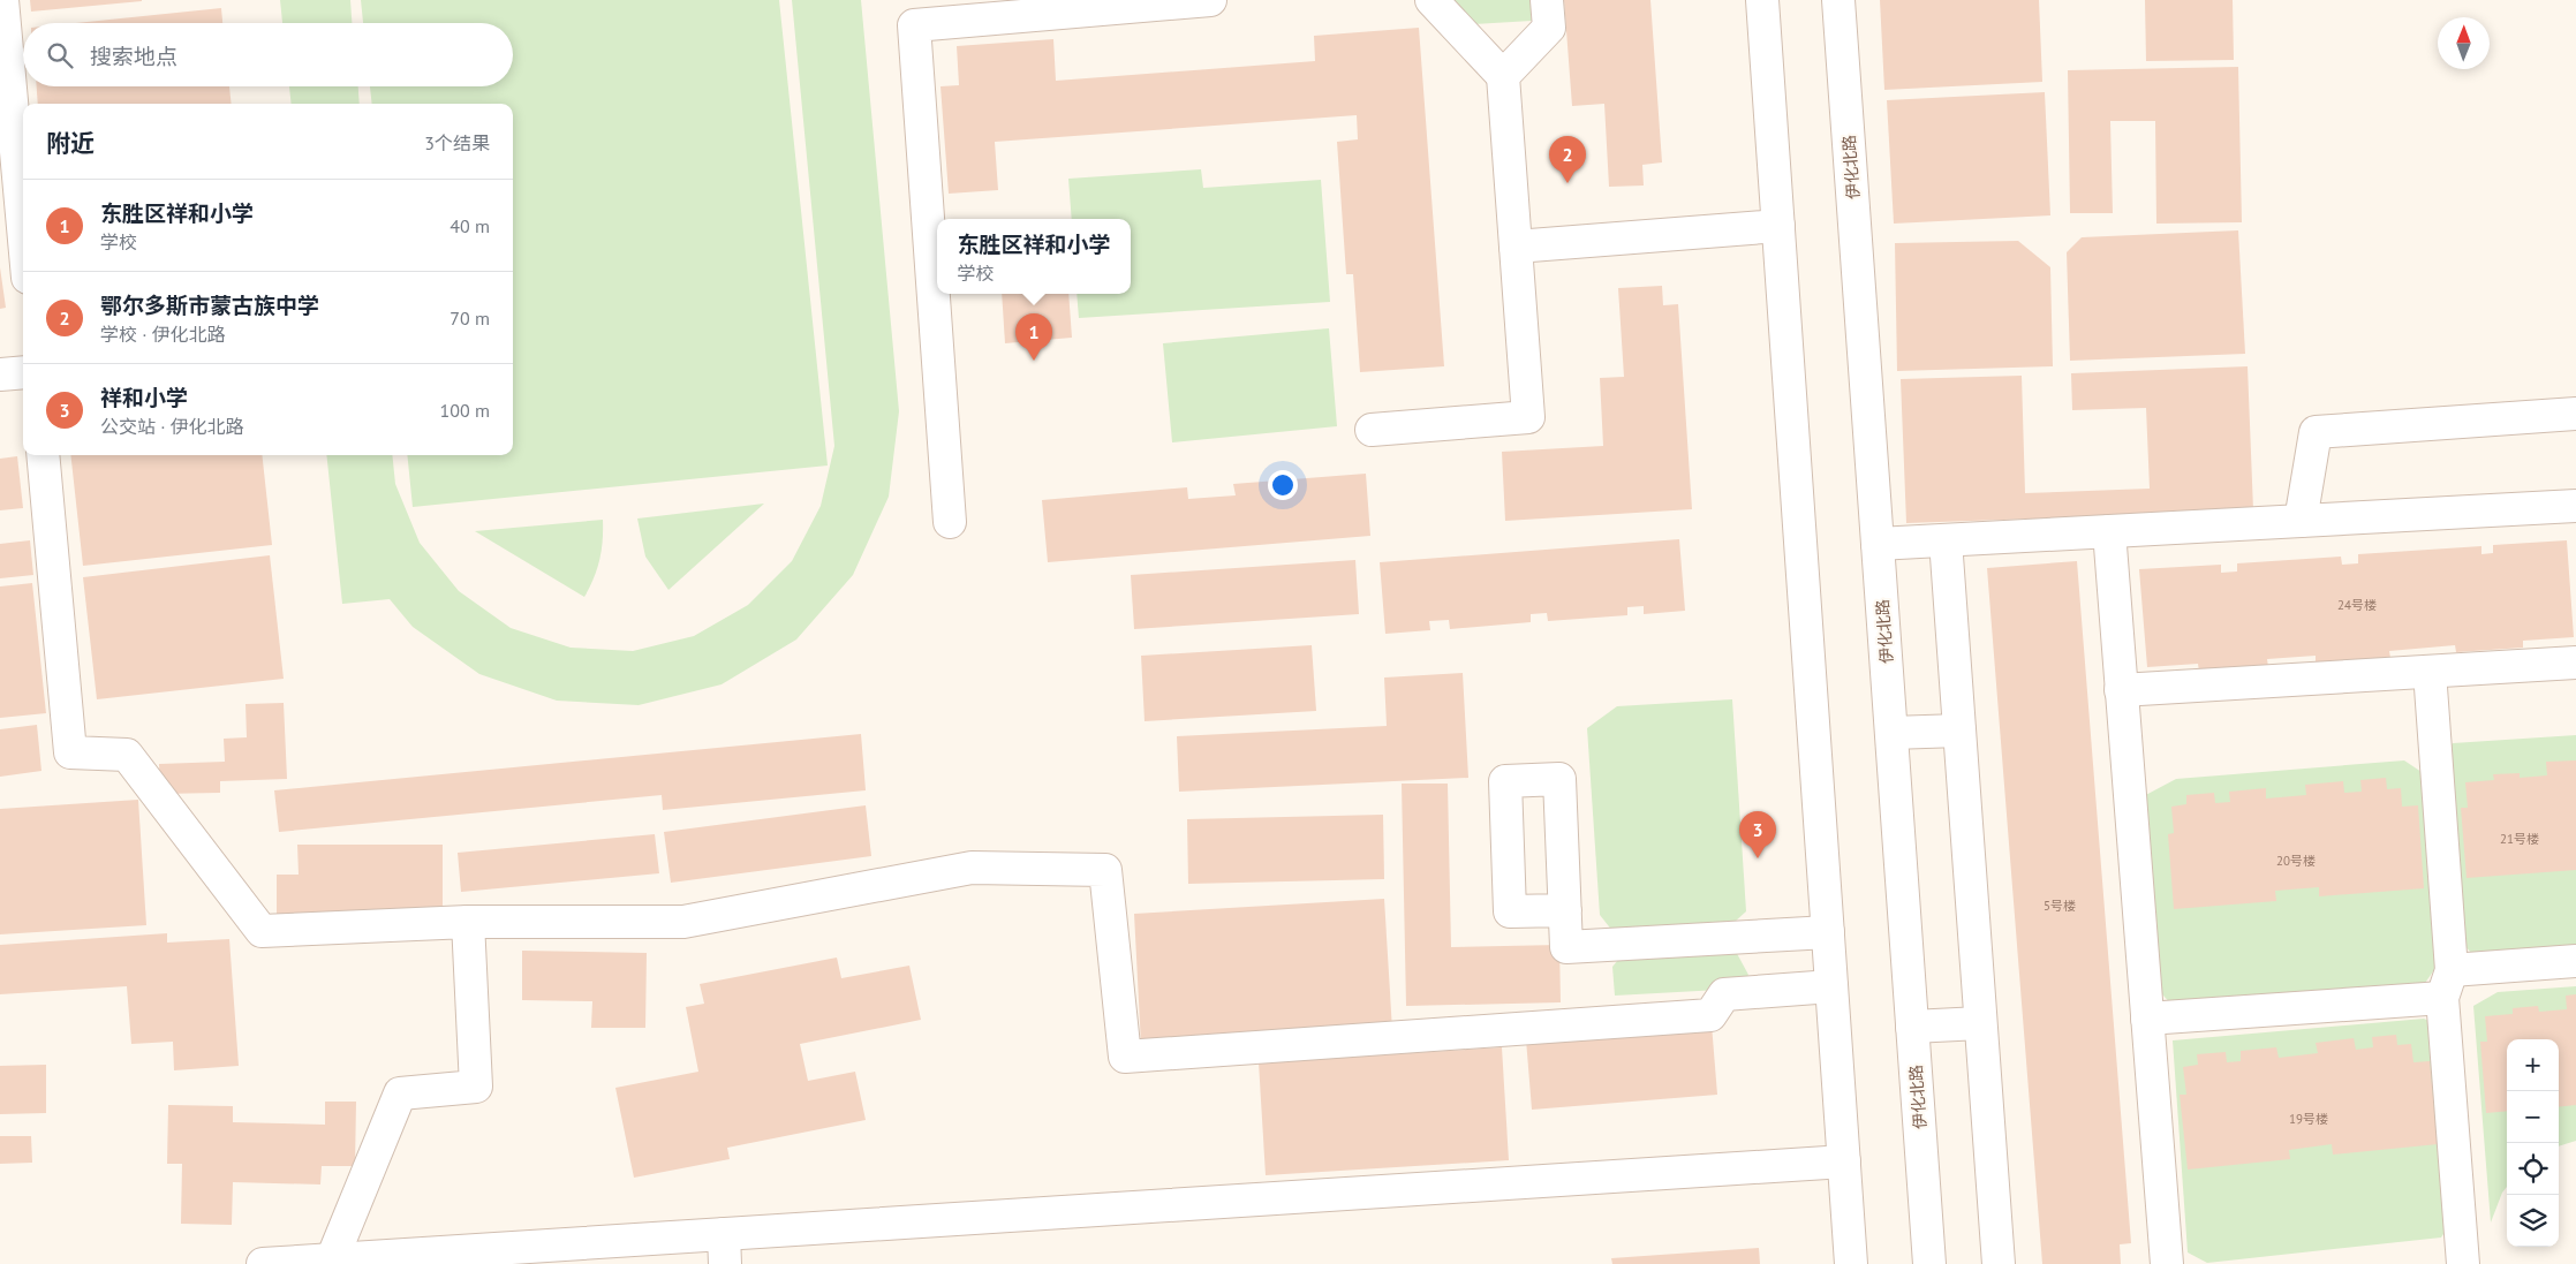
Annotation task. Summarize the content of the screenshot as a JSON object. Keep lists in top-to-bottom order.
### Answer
{
  "streets": {
    "street": ["伊化北路"]
  },
  "house_numbers": [
    "24号楼",
    "21号楼",
    "20号楼",
    "5号楼",
    "19号楼"
  ],
  "north": "top",
  "page": {
    "search": "搜索地点",
    "heading": ["附近", "3个结果"],
    "pins": ["2", "1", "3"],
    "list": [
      {
        "mark": "1",
        "name": "东胜区祥和小学",
        "note": "学校",
        "value": "40 m"
      },
      {
        "mark": "2",
        "name": "鄂尔多斯市蒙古族中学",
        "note": "学校 · 伊化北路",
        "value": "70 m"
      },
      {
        "mark": "3",
        "name": "祥和小学",
        "note": "公交站 · 伊化北路",
        "value": "100 m"
      }
    ],
    "popup": ["东胜区祥和小学", "学校"],
    "map_buttons": ["+", "−"]
  }
}
